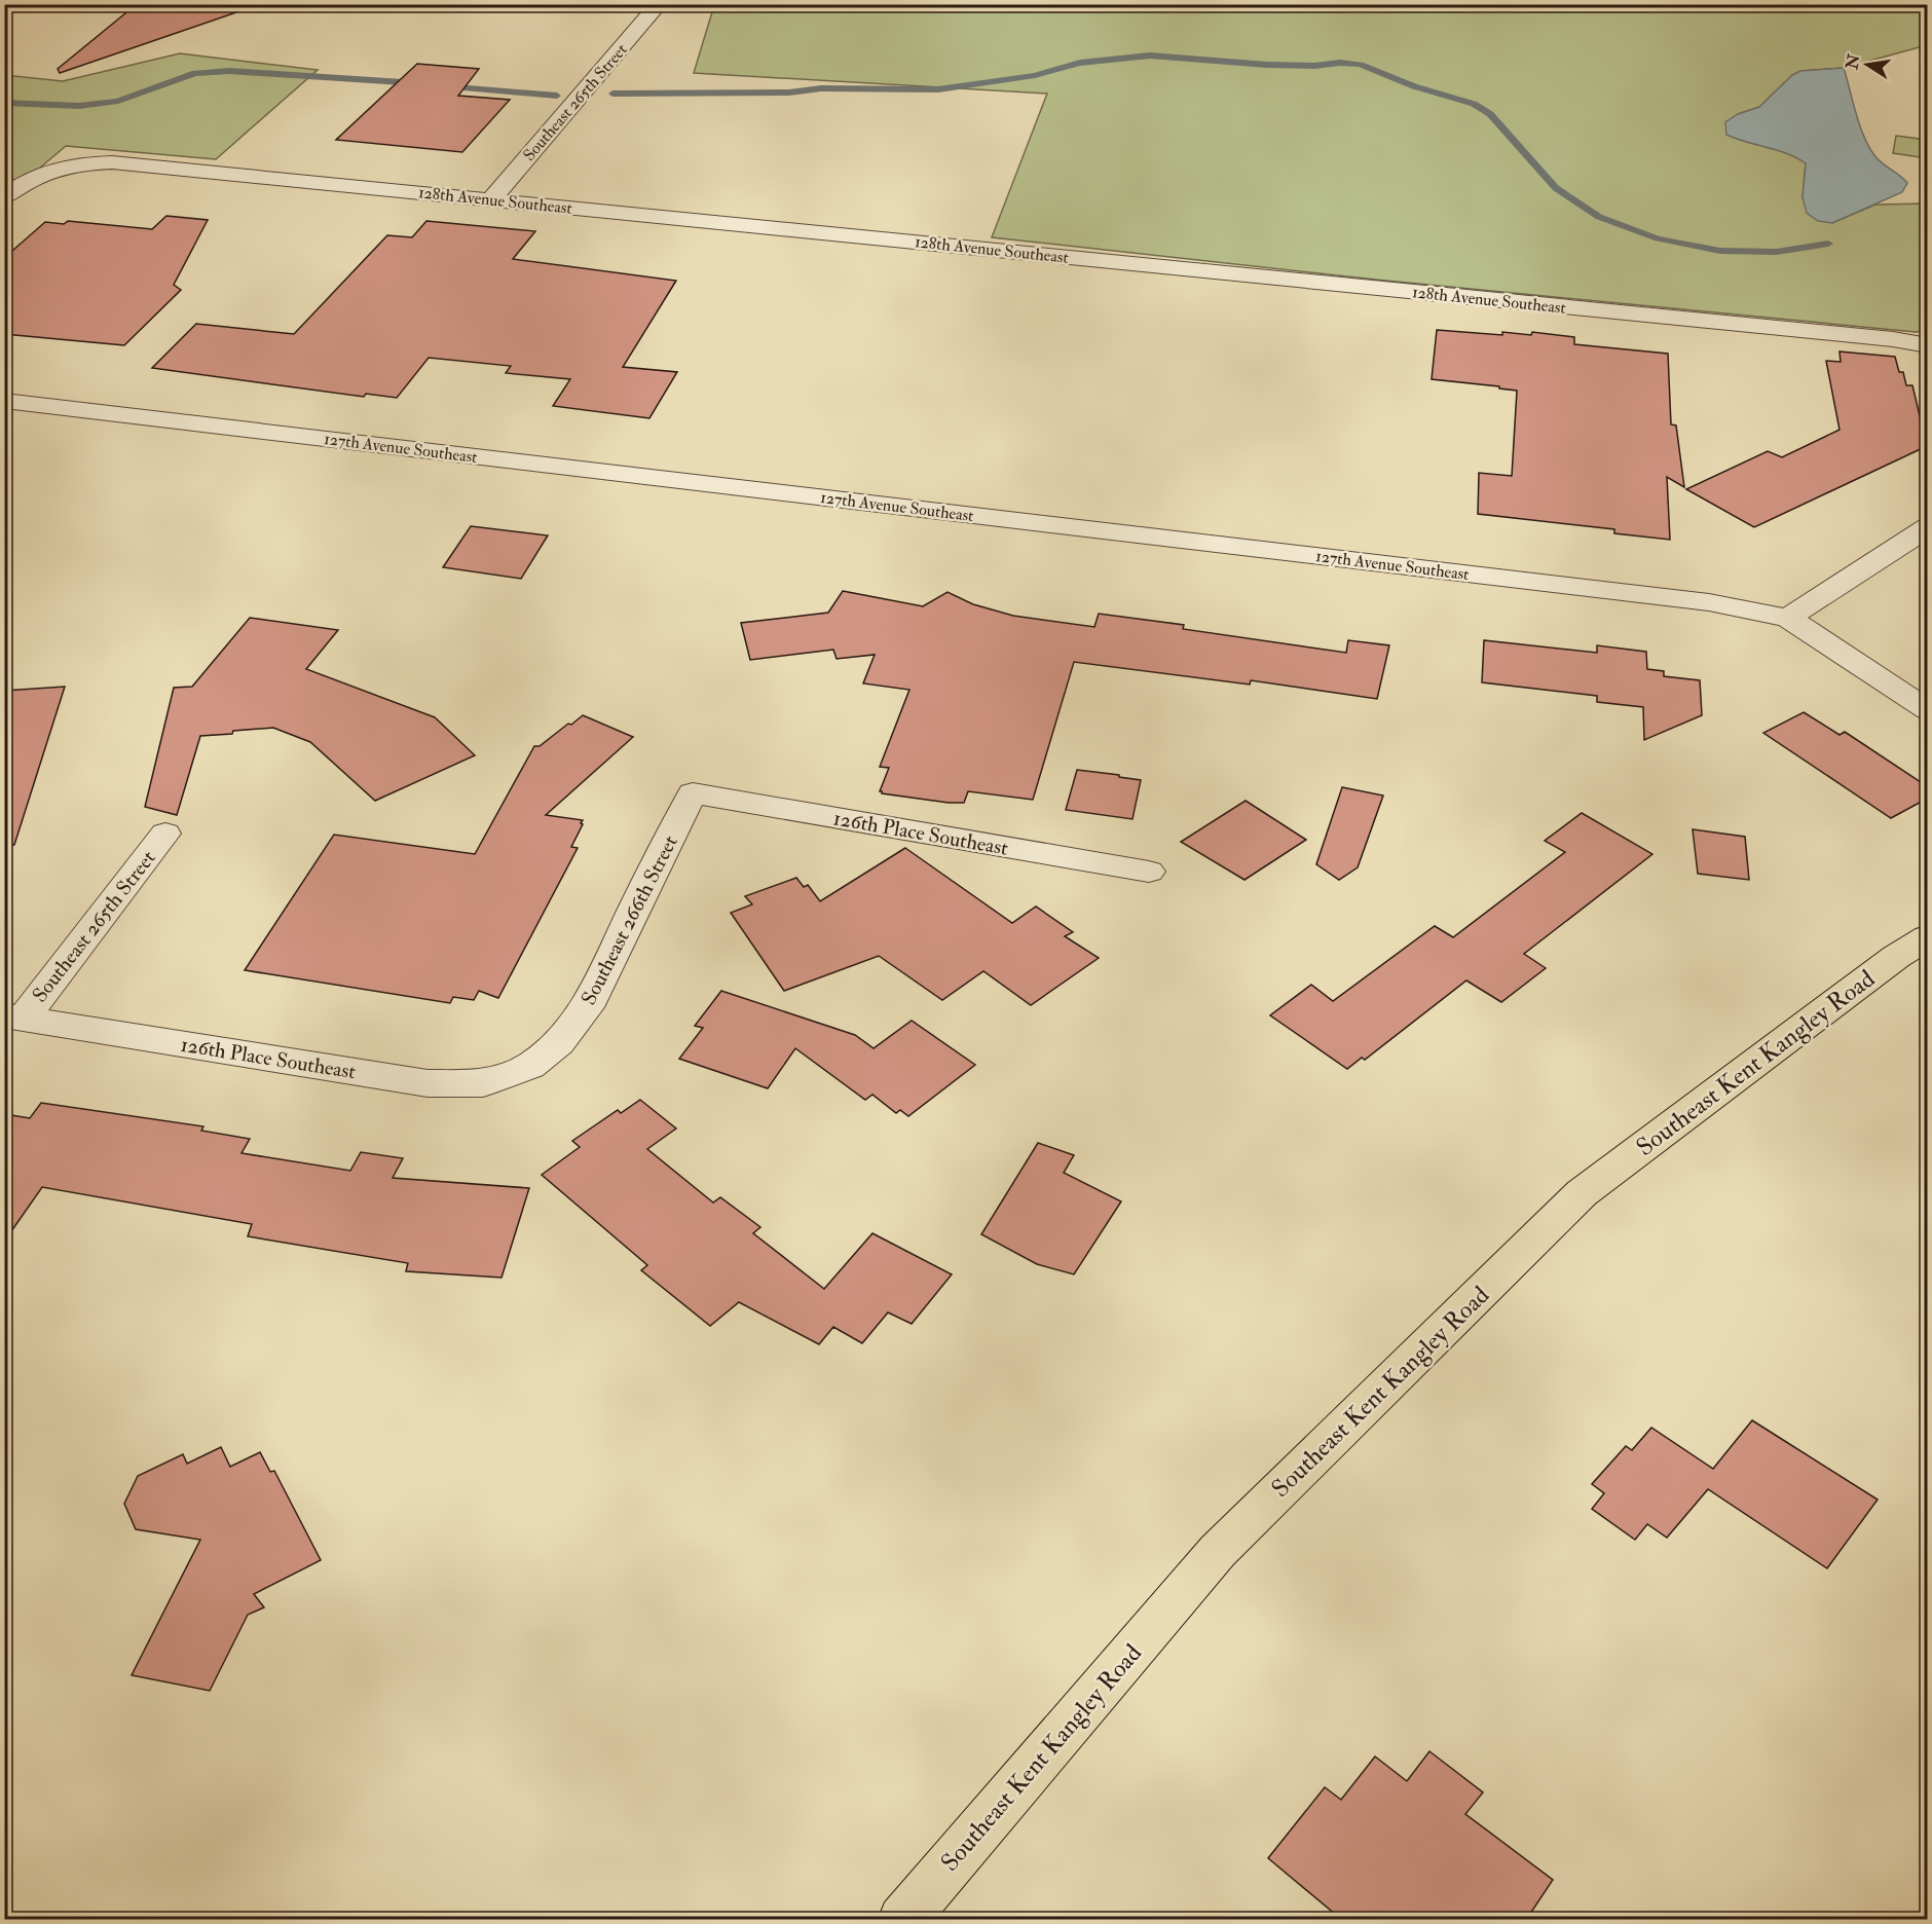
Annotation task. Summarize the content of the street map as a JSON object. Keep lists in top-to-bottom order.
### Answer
{
  "streets": {
    "main road": ["Southeast Kent Kangley Road"],
    "street": [
      "Southeast 265th Street",
      "128th Avenue Southeast",
      "127th Avenue Southeast",
      "126th Place Southeast",
      "Southeast 266th Street"
    ]
  },
  "crossings": [
    ["Southeast 265th Street", "128th Avenue Southeast"],
    ["Southeast 265th Street", "126th Place Southeast"],
    ["126th Place Southeast", "Southeast 266th Street"]
  ],
  "north": "left"
}
